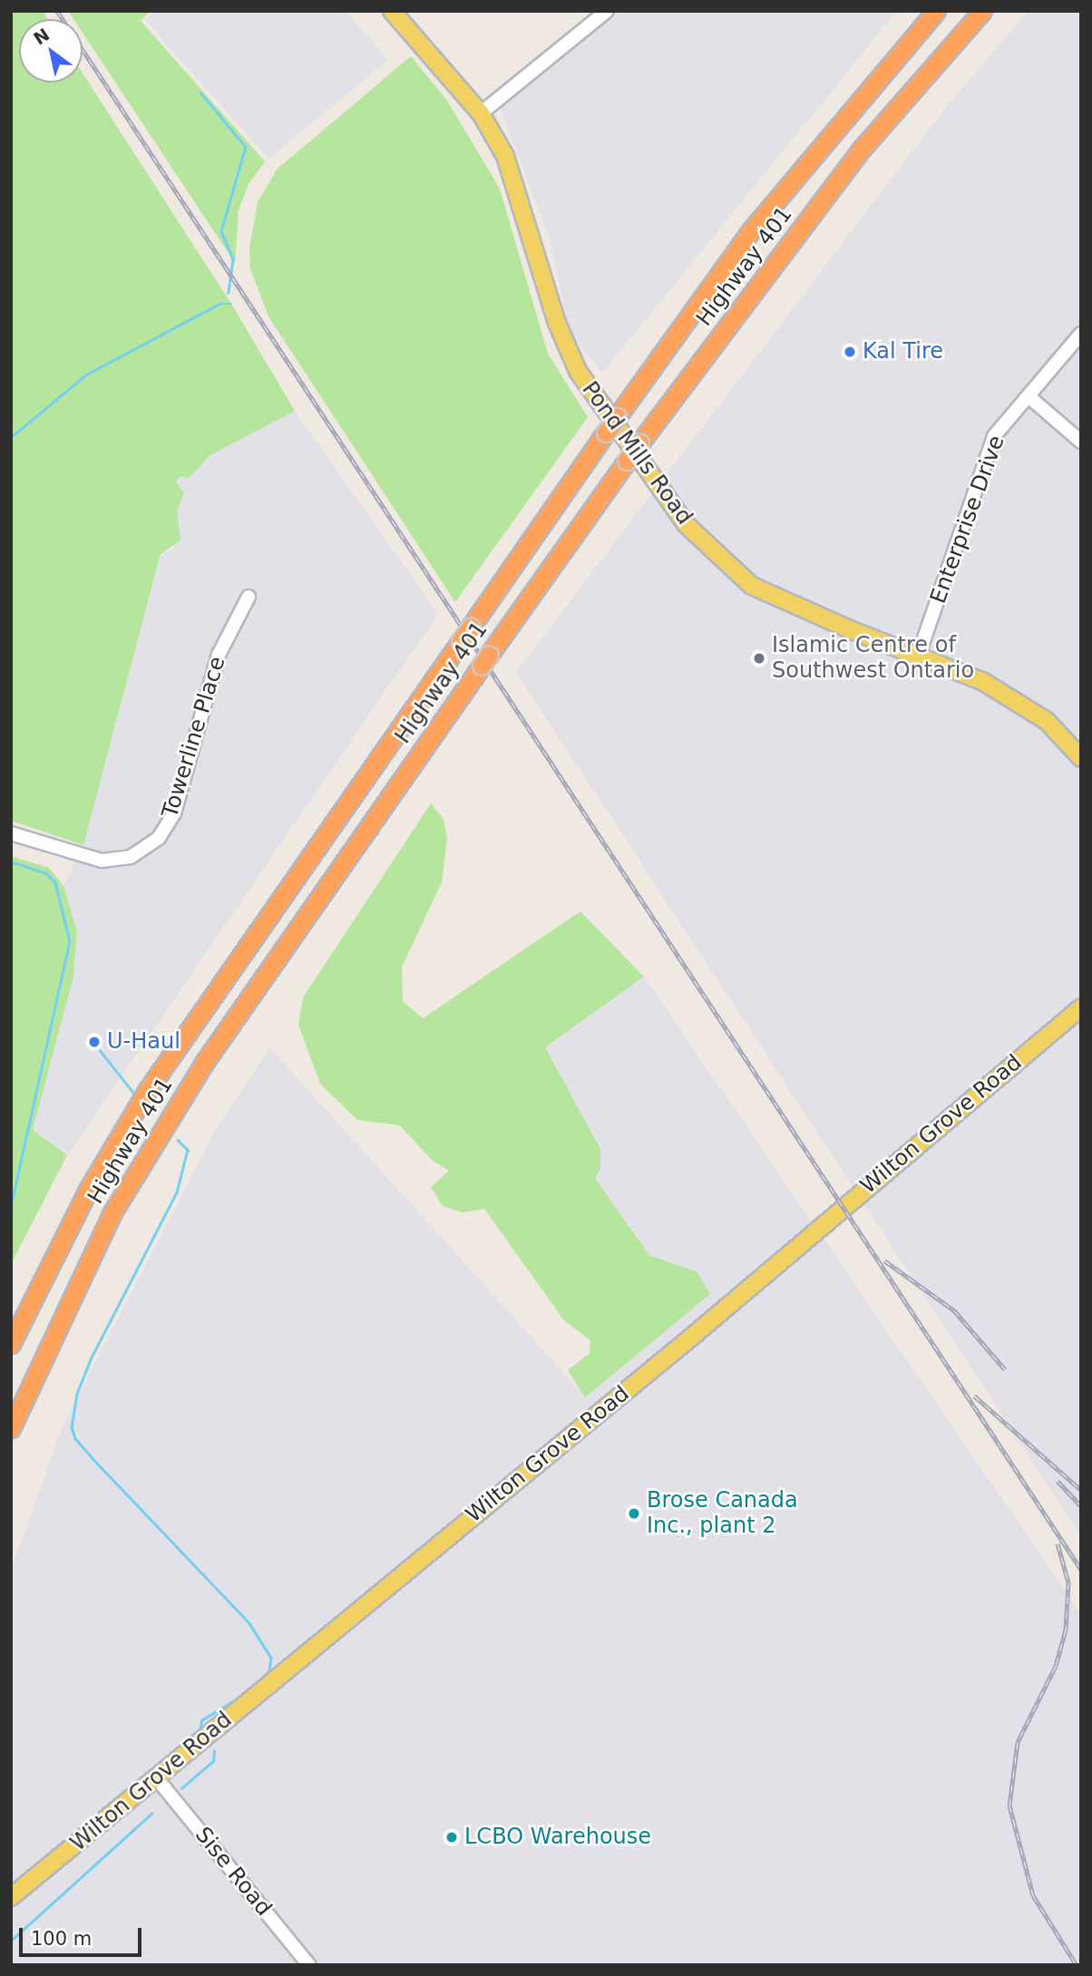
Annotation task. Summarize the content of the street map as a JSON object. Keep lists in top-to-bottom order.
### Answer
{
  "streets": {
    "highway": ["Highway 401"],
    "main road": ["Pond Mills Road", "Wilton Grove Road"],
    "street": ["Enterprise Drive", "Towerline Place", "Sise Road"]
  },
  "crossings": [
    ["Pond Mills Road", "Enterprise Drive"],
    ["Wilton Grove Road", "Sise Road"]
  ],
  "places": [
    "Kal Tire",
    "Islamic Centre of Southwest Ontario",
    "U-Haul",
    "Brose Canada Inc., plant 2",
    "LCBO Warehouse"
  ],
  "scale_bar": "100 m",
  "north": "top left"
}
